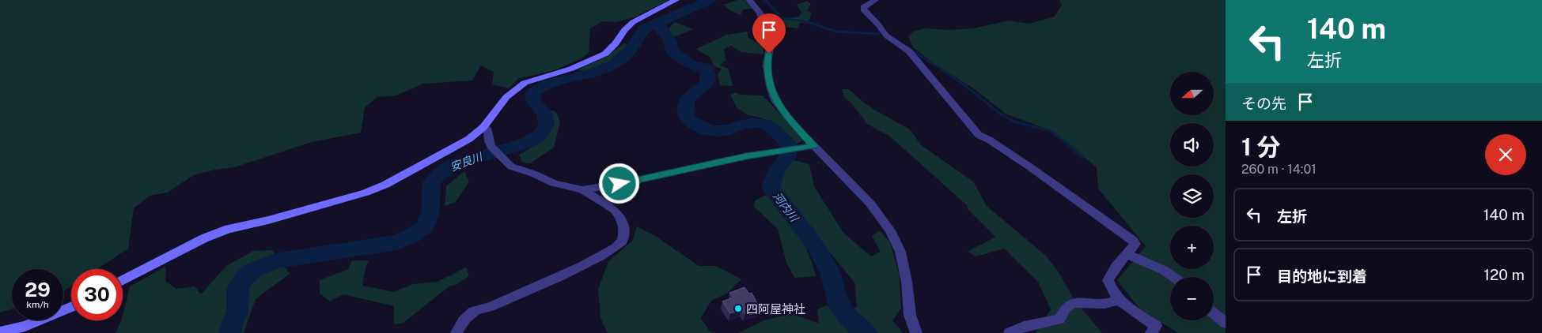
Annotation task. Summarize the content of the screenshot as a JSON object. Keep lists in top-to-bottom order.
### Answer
{
  "water": ["安良川", "河内川"],
  "places": ["四阿屋神社"],
  "north": "left",
  "page": {
    "turn": ["140 m", "左折"],
    "map_buttons": ["+", "−"],
    "then": "その先",
    "heading": ["1 分", "260 m · 14:01"],
    "list": [
      {
        "name": "左折",
        "value": "140 m"
      },
      {
        "name": "目的地に到着",
        "value": "120 m"
      }
    ],
    "speed": "29 km/h",
    "limit": "30"
  }
}
